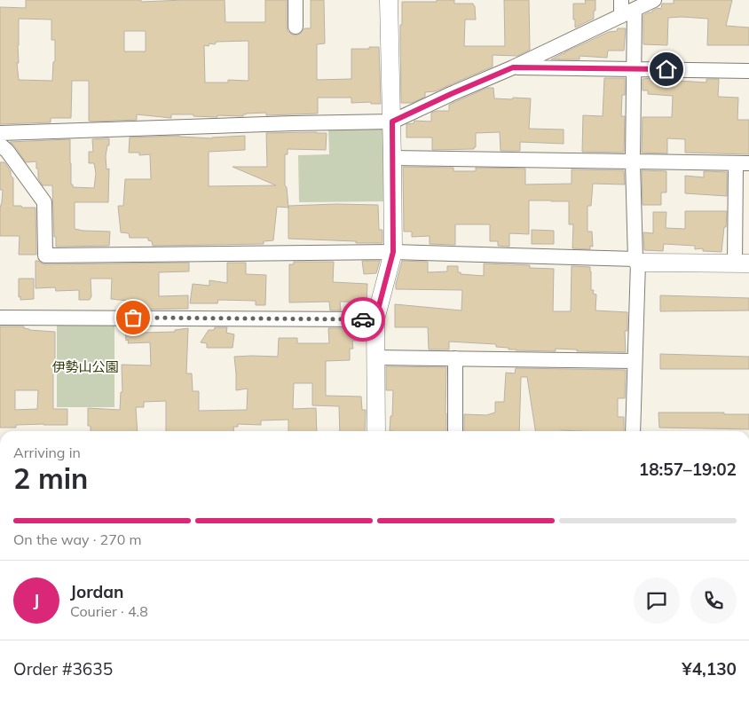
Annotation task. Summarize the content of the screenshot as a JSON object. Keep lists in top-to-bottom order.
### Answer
{
  "parks": ["伊勢山公園"],
  "page": {
    "heading": ["2 min", "Arriving in", "18:57–19:02"],
    "panel": [
      "Jordan",
      "Courier · 4.8",
      "Order #3635",
      "¥4,130"
    ],
    "bar": "On the way · 270 m",
    "round": "J"
  }
}
